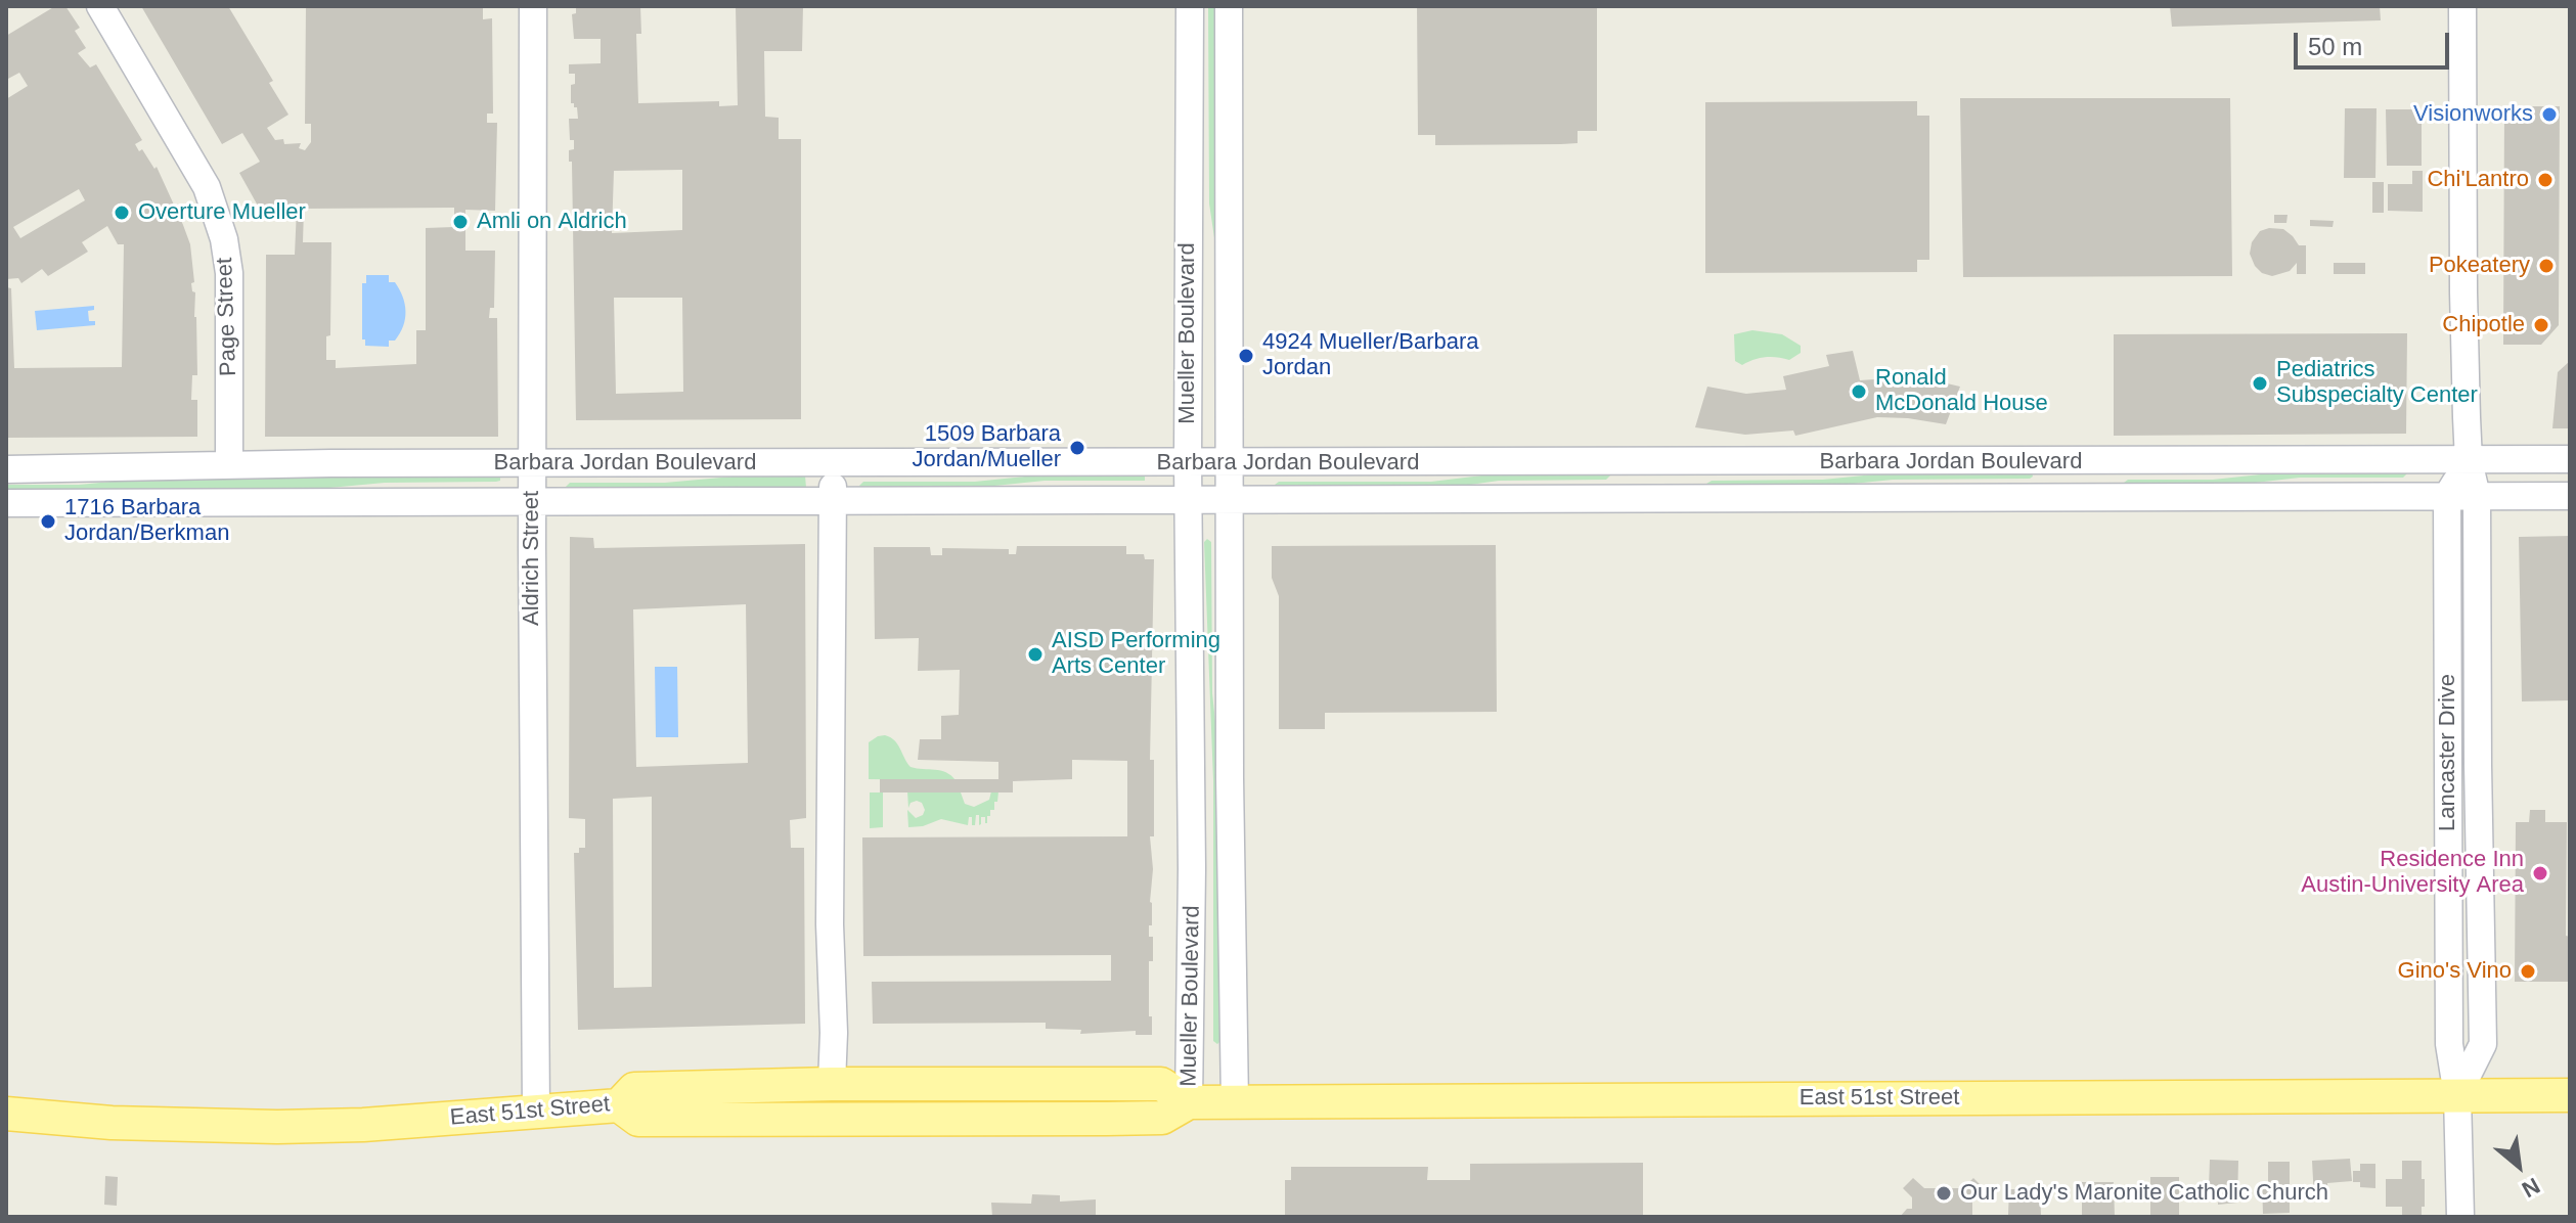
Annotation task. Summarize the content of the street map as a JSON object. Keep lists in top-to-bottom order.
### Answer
{
  "streets": {
    "main road": ["East 51st Street"],
    "street": [
      "Page Street",
      "Mueller Boulevard",
      "Barbara Jordan Boulevard",
      "Aldrich Street",
      "Lancaster Drive"
    ]
  },
  "crossings": [
    ["Page Street", "Barbara Jordan Boulevard"],
    ["Mueller Boulevard", "Barbara Jordan Boulevard"],
    ["Mueller Boulevard", "East 51st Street"],
    ["Barbara Jordan Boulevard", "Aldrich Street"],
    ["Barbara Jordan Boulevard", "Lancaster Drive"],
    ["Aldrich Street", "East 51st Street"],
    ["Lancaster Drive", "East 51st Street"]
  ],
  "places": [
    "Visionworks",
    "Chi'Lantro",
    "Overture Mueller",
    "Amli on Aldrich",
    "Pokeatery",
    "Chipotle",
    "4924 Mueller/Barbara Jordan",
    "Pediatrics Subspecialty Center",
    "Ronald McDonald House",
    "1509 Barbara Jordan/Mueller",
    "1716 Barbara Jordan/Berkman",
    "AISD Performing Arts Center",
    "Residence Inn Austin-University Area",
    "Gino's Vino",
    "Our Lady's Maronite Catholic Church"
  ],
  "scale_bar": "50 m",
  "north": "bottom right"
}
